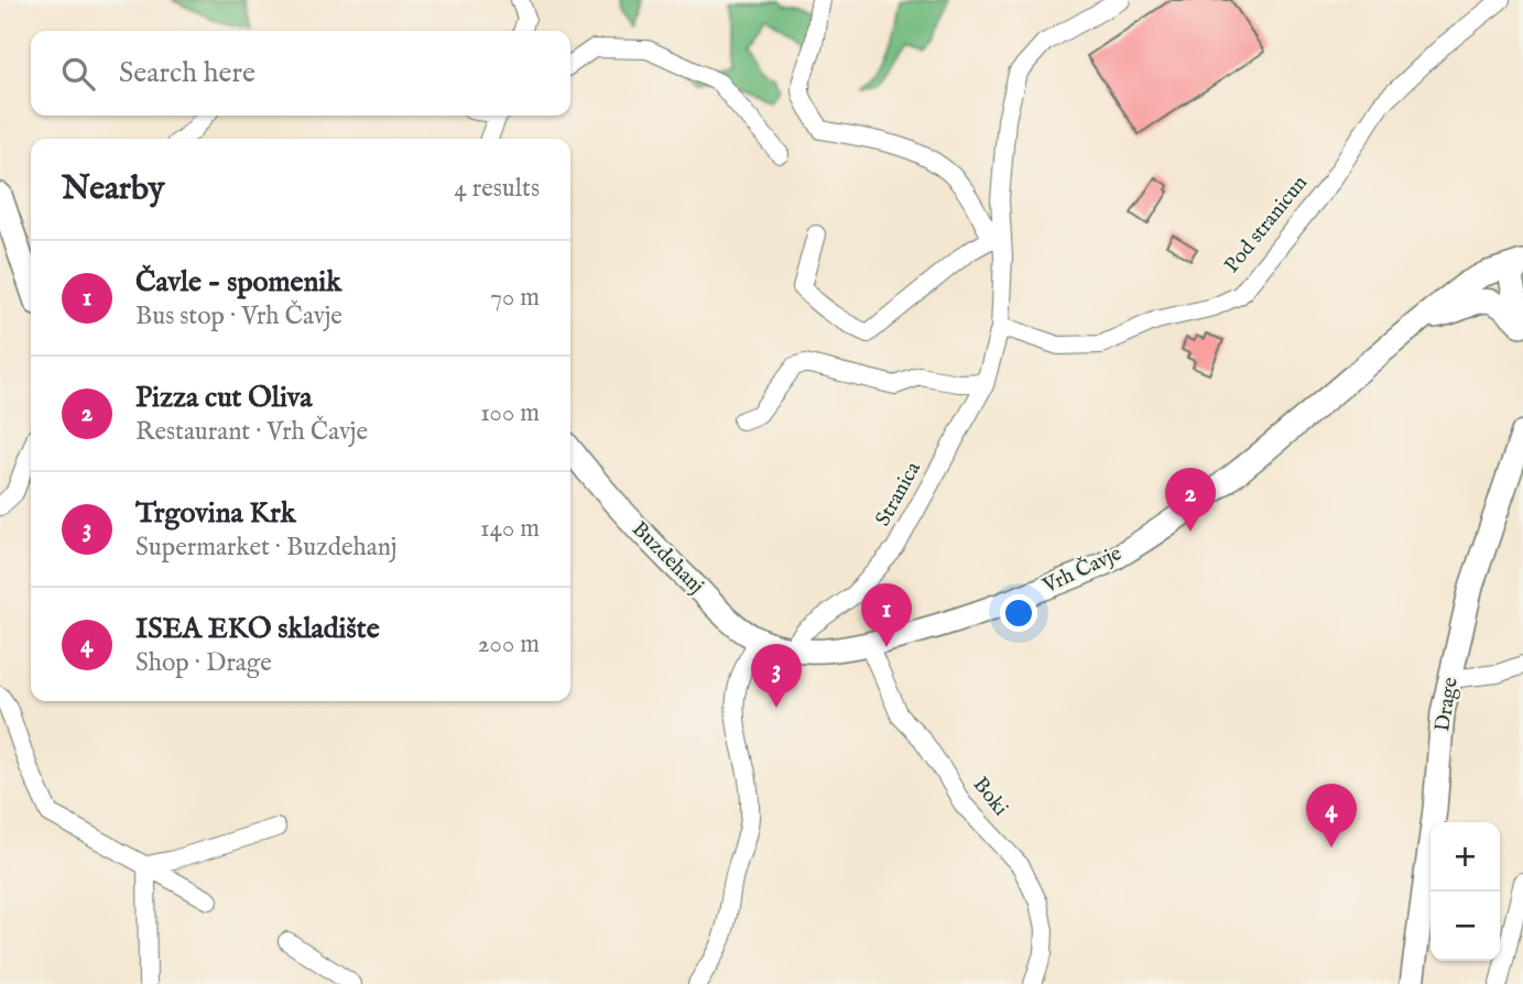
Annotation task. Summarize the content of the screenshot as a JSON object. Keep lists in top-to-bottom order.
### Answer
{
  "streets": {
    "main road": ["Buzdehanj", "Vrh Čavje", "Drage"],
    "street": ["Pod stranicun", "Stranica", "Boki"]
  },
  "crossings": [
    ["Pod stranicun", "Stranica"],
    ["Stranica", "Buzdehanj"],
    ["Stranica", "Vrh Čavje"],
    ["Buzdehanj", "Vrh Čavje"],
    ["Vrh Čavje", "Boki"]
  ],
  "page": {
    "search": "Search here",
    "heading": ["Nearby", "4 results"],
    "list": [
      {
        "mark": "1",
        "name": "Čavle - spomenik",
        "note": "Bus stop · Vrh Čavje",
        "value": "70 m"
      },
      {
        "mark": "2",
        "name": "Pizza cut Oliva",
        "note": "Restaurant · Vrh Čavje",
        "value": "100 m"
      },
      {
        "mark": "3",
        "name": "Trgovina Krk",
        "note": "Supermarket · Buzdehanj",
        "value": "140 m"
      },
      {
        "mark": "4",
        "name": "ISEA EKO skladište",
        "note": "Shop · Drage",
        "value": "200 m"
      }
    ],
    "pins": [
      "2",
      "1",
      "3",
      "4"
    ],
    "map_buttons": ["+", "−"]
  }
}
